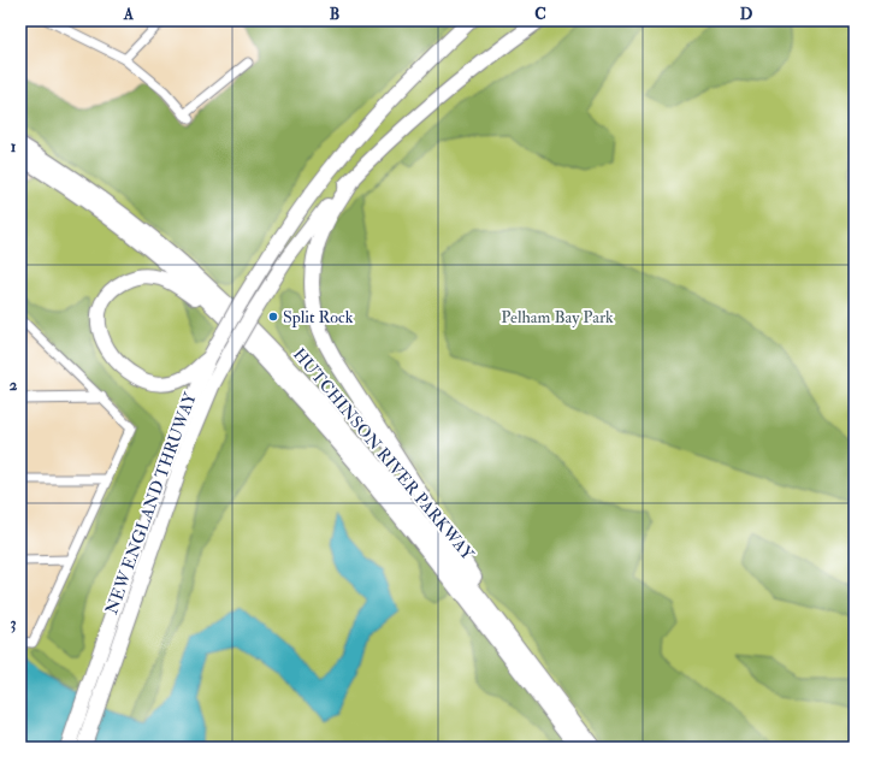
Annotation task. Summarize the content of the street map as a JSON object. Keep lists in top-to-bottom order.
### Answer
{
  "streets": {
    "highway": ["HUTCHINSON RIVER PARKWAY", "NEW ENGLAND THRUWAY"]
  },
  "crossings": [
    ["HUTCHINSON RIVER PARKWAY", "NEW ENGLAND THRUWAY"]
  ],
  "parks": ["Pelham Bay Park"],
  "places": ["Split Rock"],
  "grid": {
    "columns": [
      "A",
      "B",
      "C",
      "D"
    ],
    "rows": ["1", "2", "3"]
  }
}
